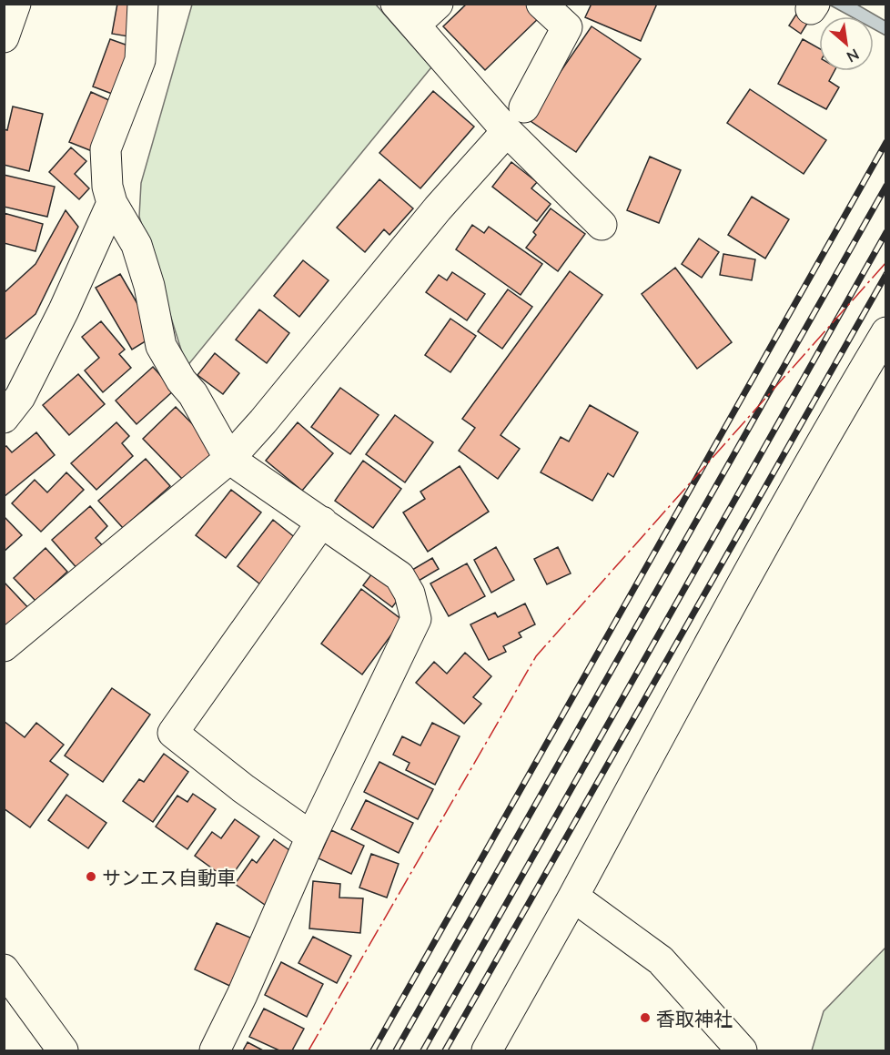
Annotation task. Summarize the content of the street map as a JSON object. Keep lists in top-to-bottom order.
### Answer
{
  "places": ["サンエス自動車", "香取神社"],
  "north": "bottom right"
}
